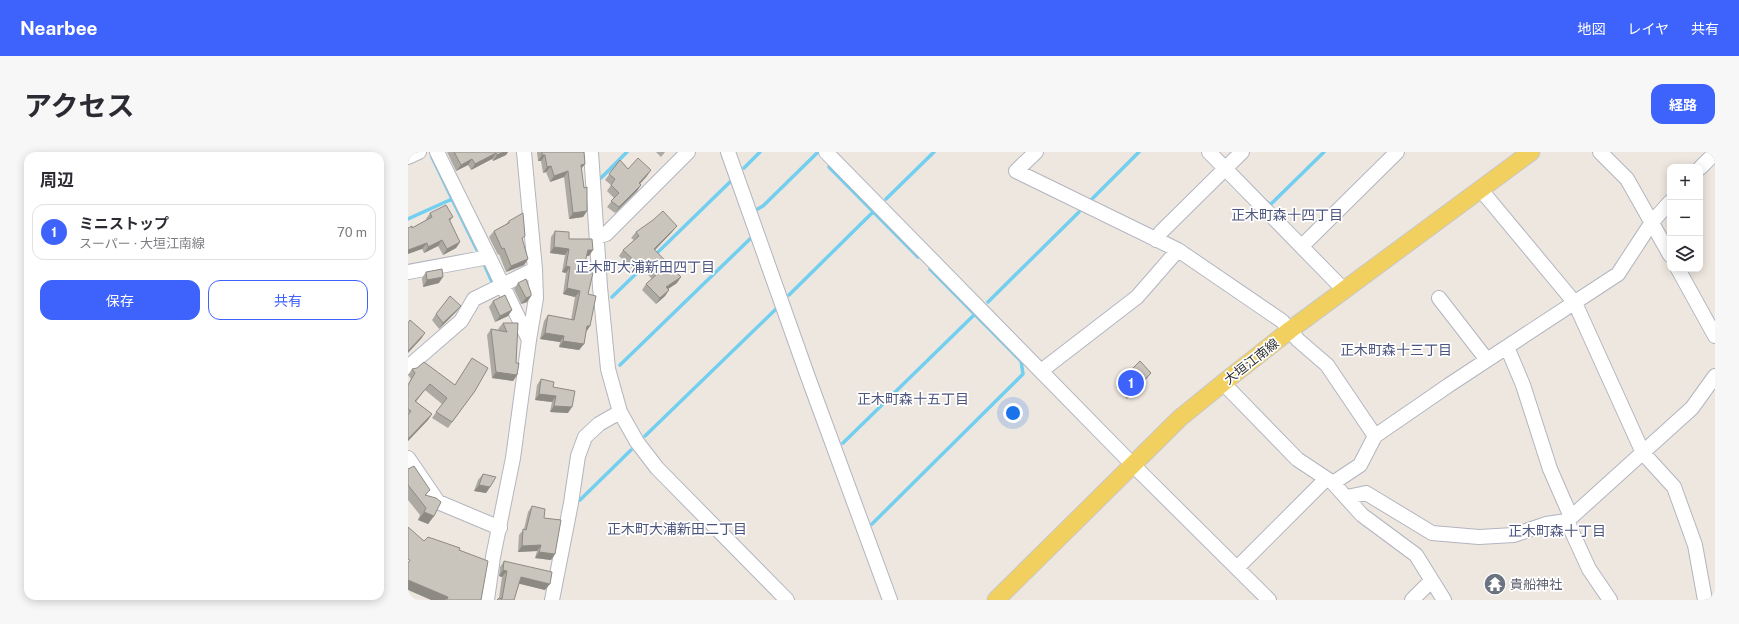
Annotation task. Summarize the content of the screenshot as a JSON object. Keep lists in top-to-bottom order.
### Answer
{
  "streets": {
    "main road": ["大垣江南線"]
  },
  "districts": [
    "正木町森十四丁目",
    "正木町大浦新田四丁目",
    "正木町森十三丁目",
    "正木町森十五丁目",
    "正木町大浦新田二丁目",
    "正木町森十丁目"
  ],
  "places": {
    "temple": ["貴船神社"]
  },
  "page": {
    "header": "Nearbee",
    "nav": ["地図", "レイヤ", "共有"],
    "title": "アクセス",
    "buttons": [
      "経路",
      ["保存", "共有"]
    ],
    "heading": "周辺",
    "map_buttons": ["+", "−"],
    "list": [
      {
        "mark": "1",
        "name": "ミニストップ",
        "note": "スーパー · 大垣江南線",
        "value": "70 m"
      }
    ],
    "pins": "1"
  }
}
